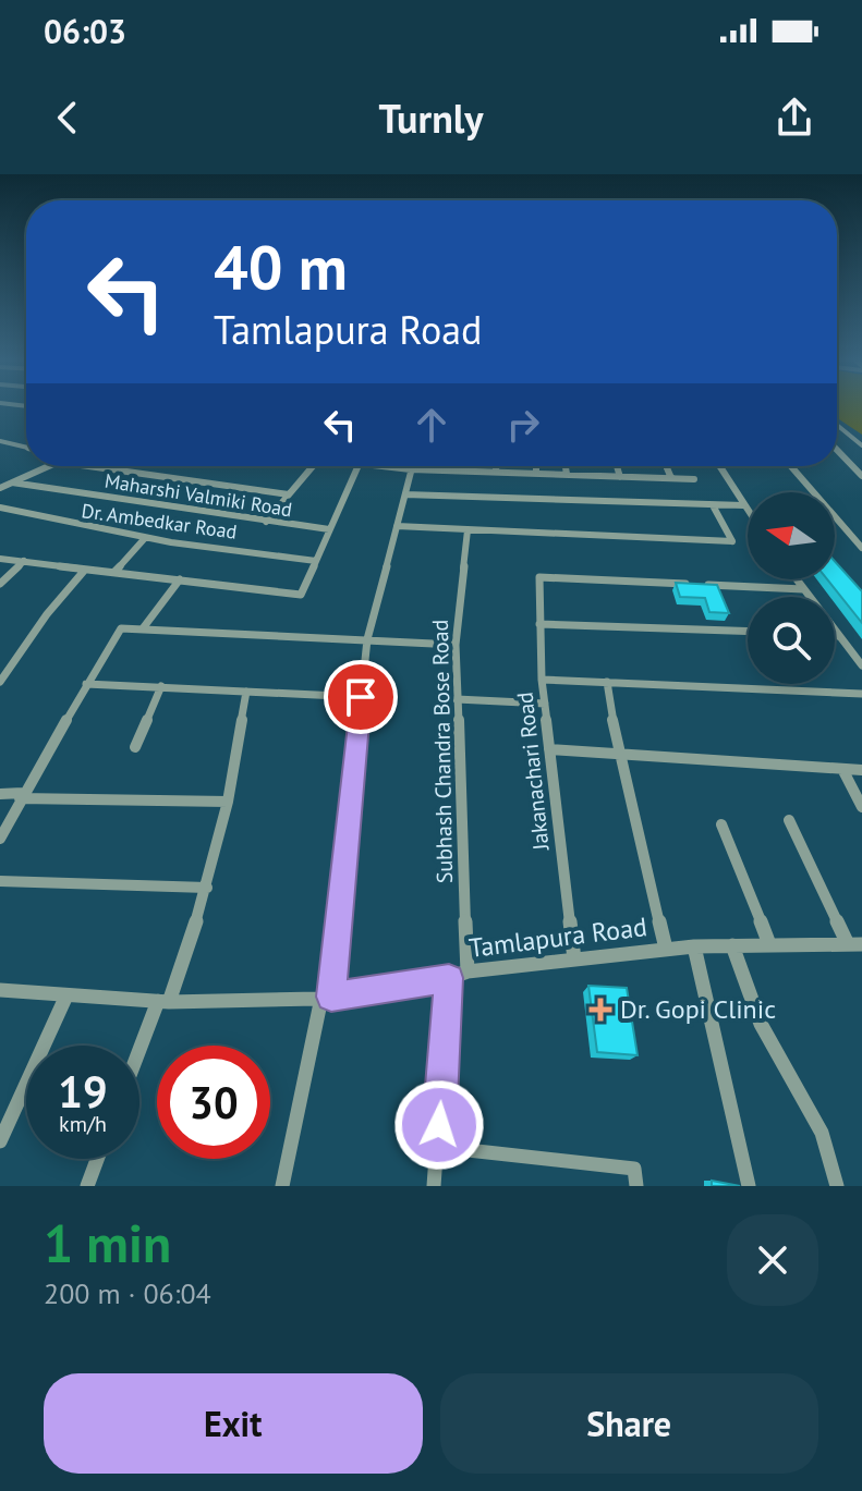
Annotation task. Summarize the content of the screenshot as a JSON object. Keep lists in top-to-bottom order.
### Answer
{
  "streets": {
    "street": [
      "Maharshi Valmiki Road",
      "Dr. Ambedkar Road",
      "Subhash Chandra Bose Road",
      "Jakanachari Road",
      "Tamlapura Road"
    ]
  },
  "crossings": [
    ["Subhash Chandra Bose Road", "Tamlapura Road"],
    ["Jakanachari Road", "Tamlapura Road"]
  ],
  "places": {
    "health": ["Dr. Gopi Clinic"]
  },
  "north": "left",
  "page": {
    "status": "06:03",
    "header": "Turnly",
    "turn": ["40 m", "Tamlapura Road"],
    "speed": "19 km/h",
    "limit": "30",
    "heading": ["1 min", "200 m · 06:04"],
    "buttons": ["Exit", "Share"]
  }
}
